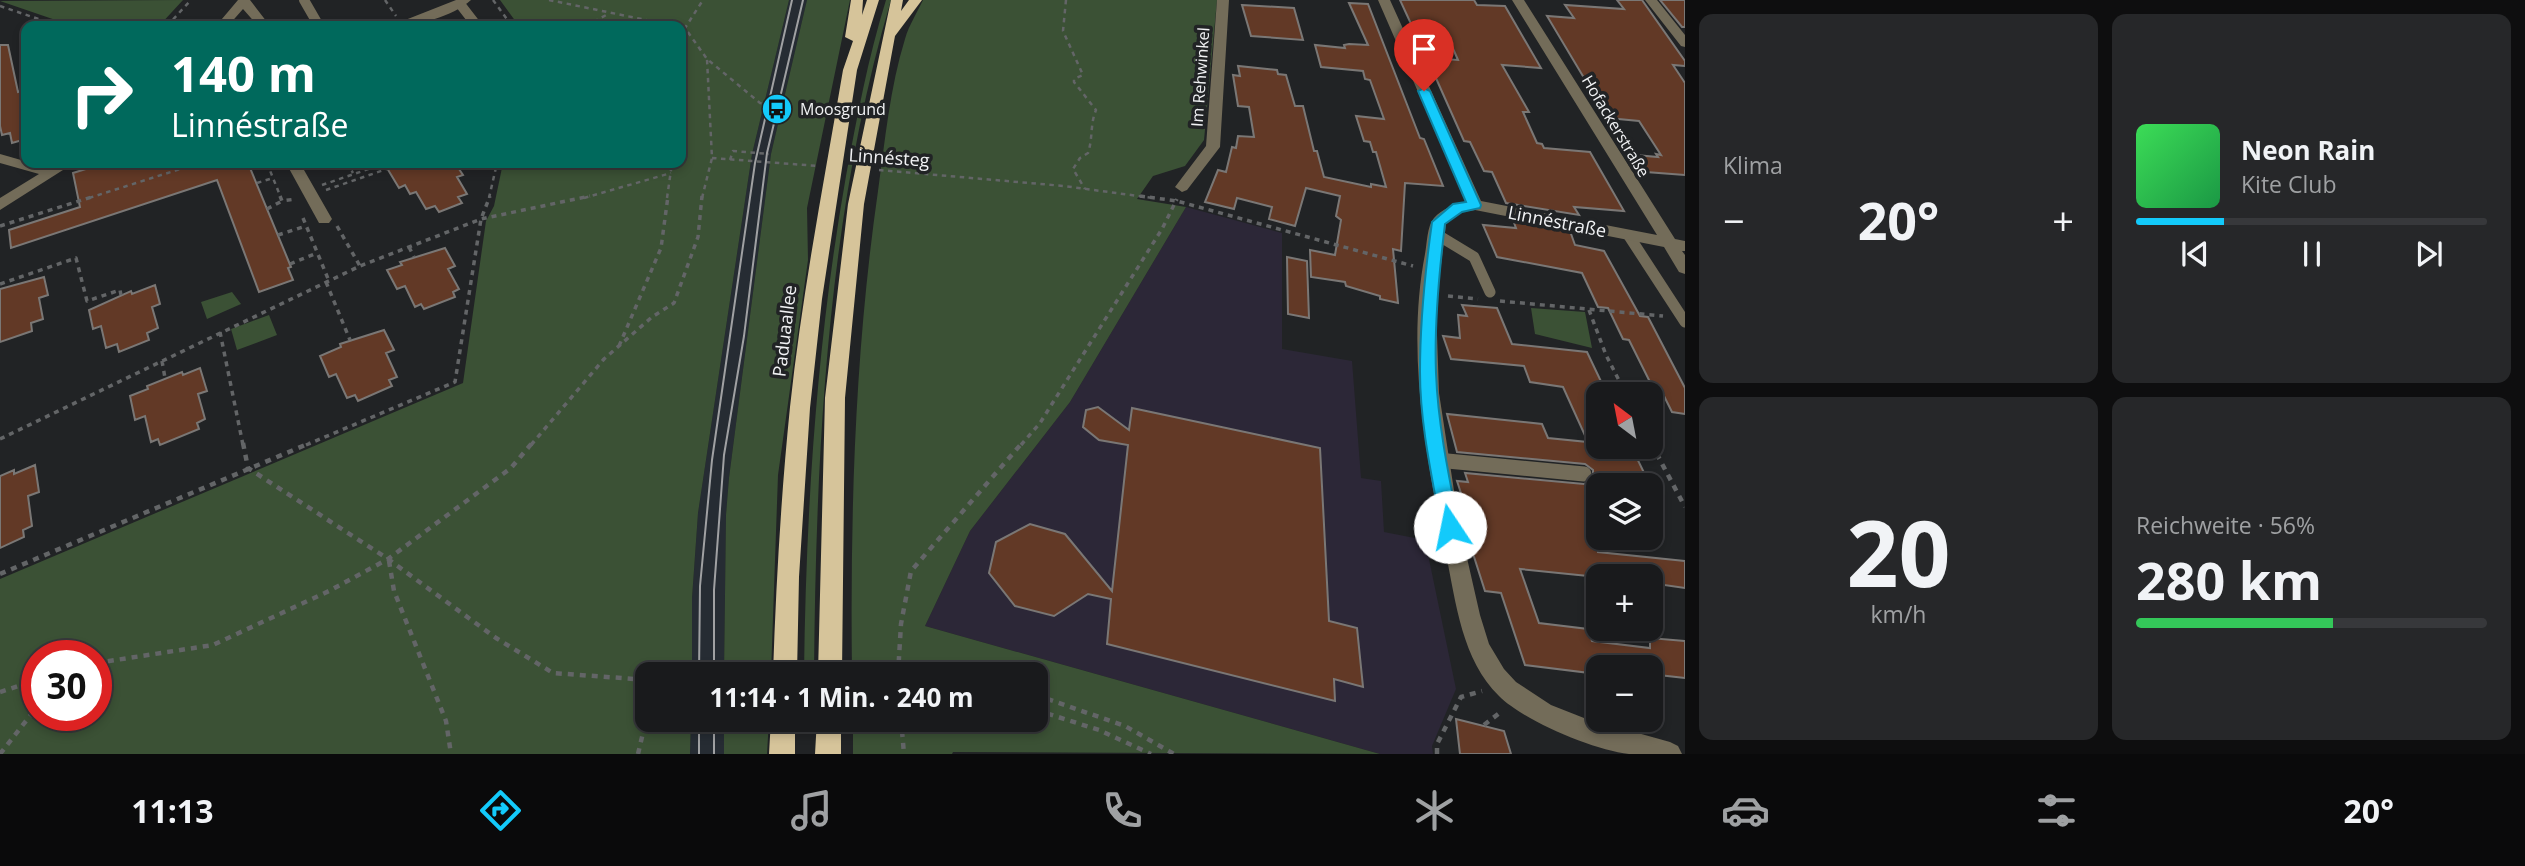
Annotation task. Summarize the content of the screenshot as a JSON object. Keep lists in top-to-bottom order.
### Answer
{
  "streets": {
    "highway": ["Paduaallee"],
    "street": ["Im Rehwinkel", "Hofackerstraße", "Linnéstraße"],
    "path": ["Linnésteg"]
  },
  "crossings": [
    ["Im Rehwinkel", "Linnésteg"],
    ["Hofackerstraße", "Linnéstraße"]
  ],
  "places": {
    "bus stop": ["Moosgrund"]
  },
  "north": "top left",
  "page": {
    "tile": [
      "Klima",
      ["20", "km/h"],
      ["Reichweite · 56%", "280 km"]
    ],
    "turn": ["140 m", "Linnéstraße"],
    "song": ["Neon Rain", "Kite Club"],
    "heat": ["−", "20°", "+"],
    "map_buttons": ["+", "−"],
    "limit": "30",
    "trip": "11:14 · 1 Min. · 240 m",
    "tabs": ["11:13", "20°"]
  }
}
